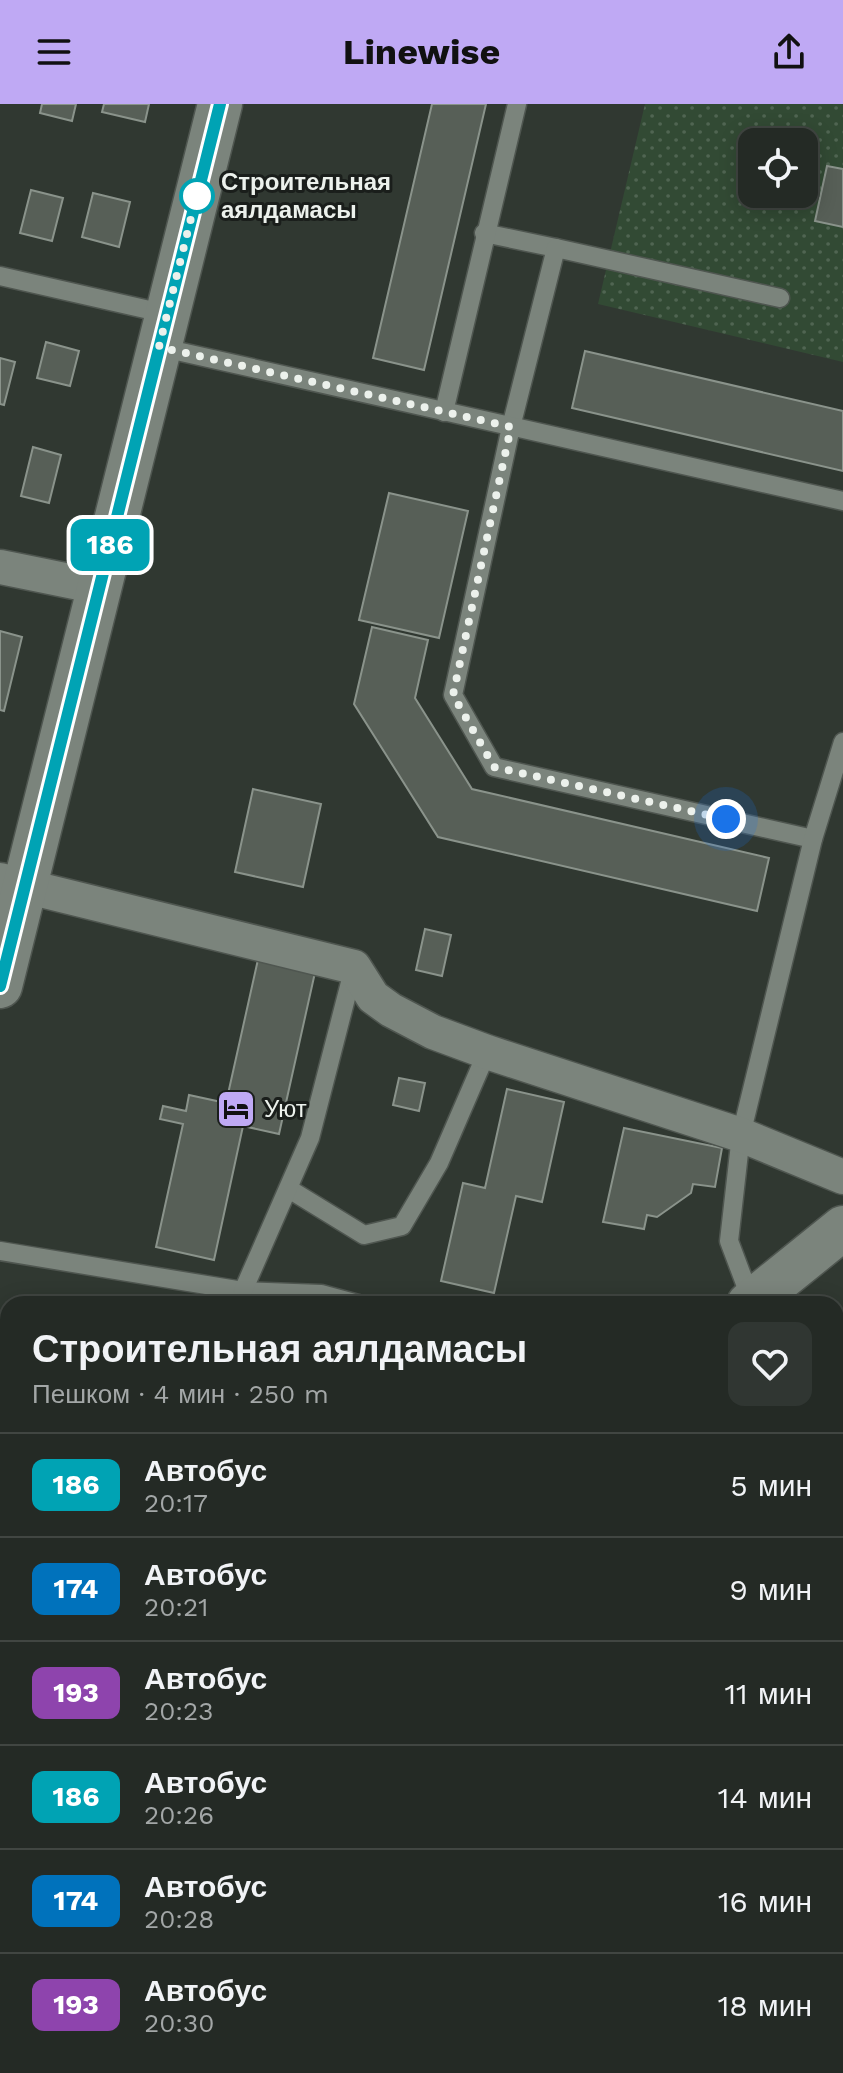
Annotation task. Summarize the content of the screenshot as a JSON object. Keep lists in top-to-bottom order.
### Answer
{
  "places": {
    "other": ["Строительная аялдамасы"],
    "hotel": ["Уют"]
  },
  "lines": ["bus line 186"],
  "page": {
    "header": "Linewise",
    "on_map": "186",
    "heading": ["Строительная аялдамасы", "Пешком · 4 мин · 250 m"],
    "list": [
      {
        "mark": "186",
        "name": "Автобус",
        "note": "20:17",
        "value": "5 мин"
      },
      {
        "mark": "174",
        "name": "Автобус",
        "note": "20:21",
        "value": "9 мин"
      },
      {
        "mark": "193",
        "name": "Автобус",
        "note": "20:23",
        "value": "11 мин"
      },
      {
        "mark": "186",
        "name": "Автобус",
        "note": "20:26",
        "value": "14 мин"
      },
      {
        "mark": "174",
        "name": "Автобус",
        "note": "20:28",
        "value": "16 мин"
      },
      {
        "mark": "193",
        "name": "Автобус",
        "note": "20:30",
        "value": "18 мин"
      }
    ]
  }
}
